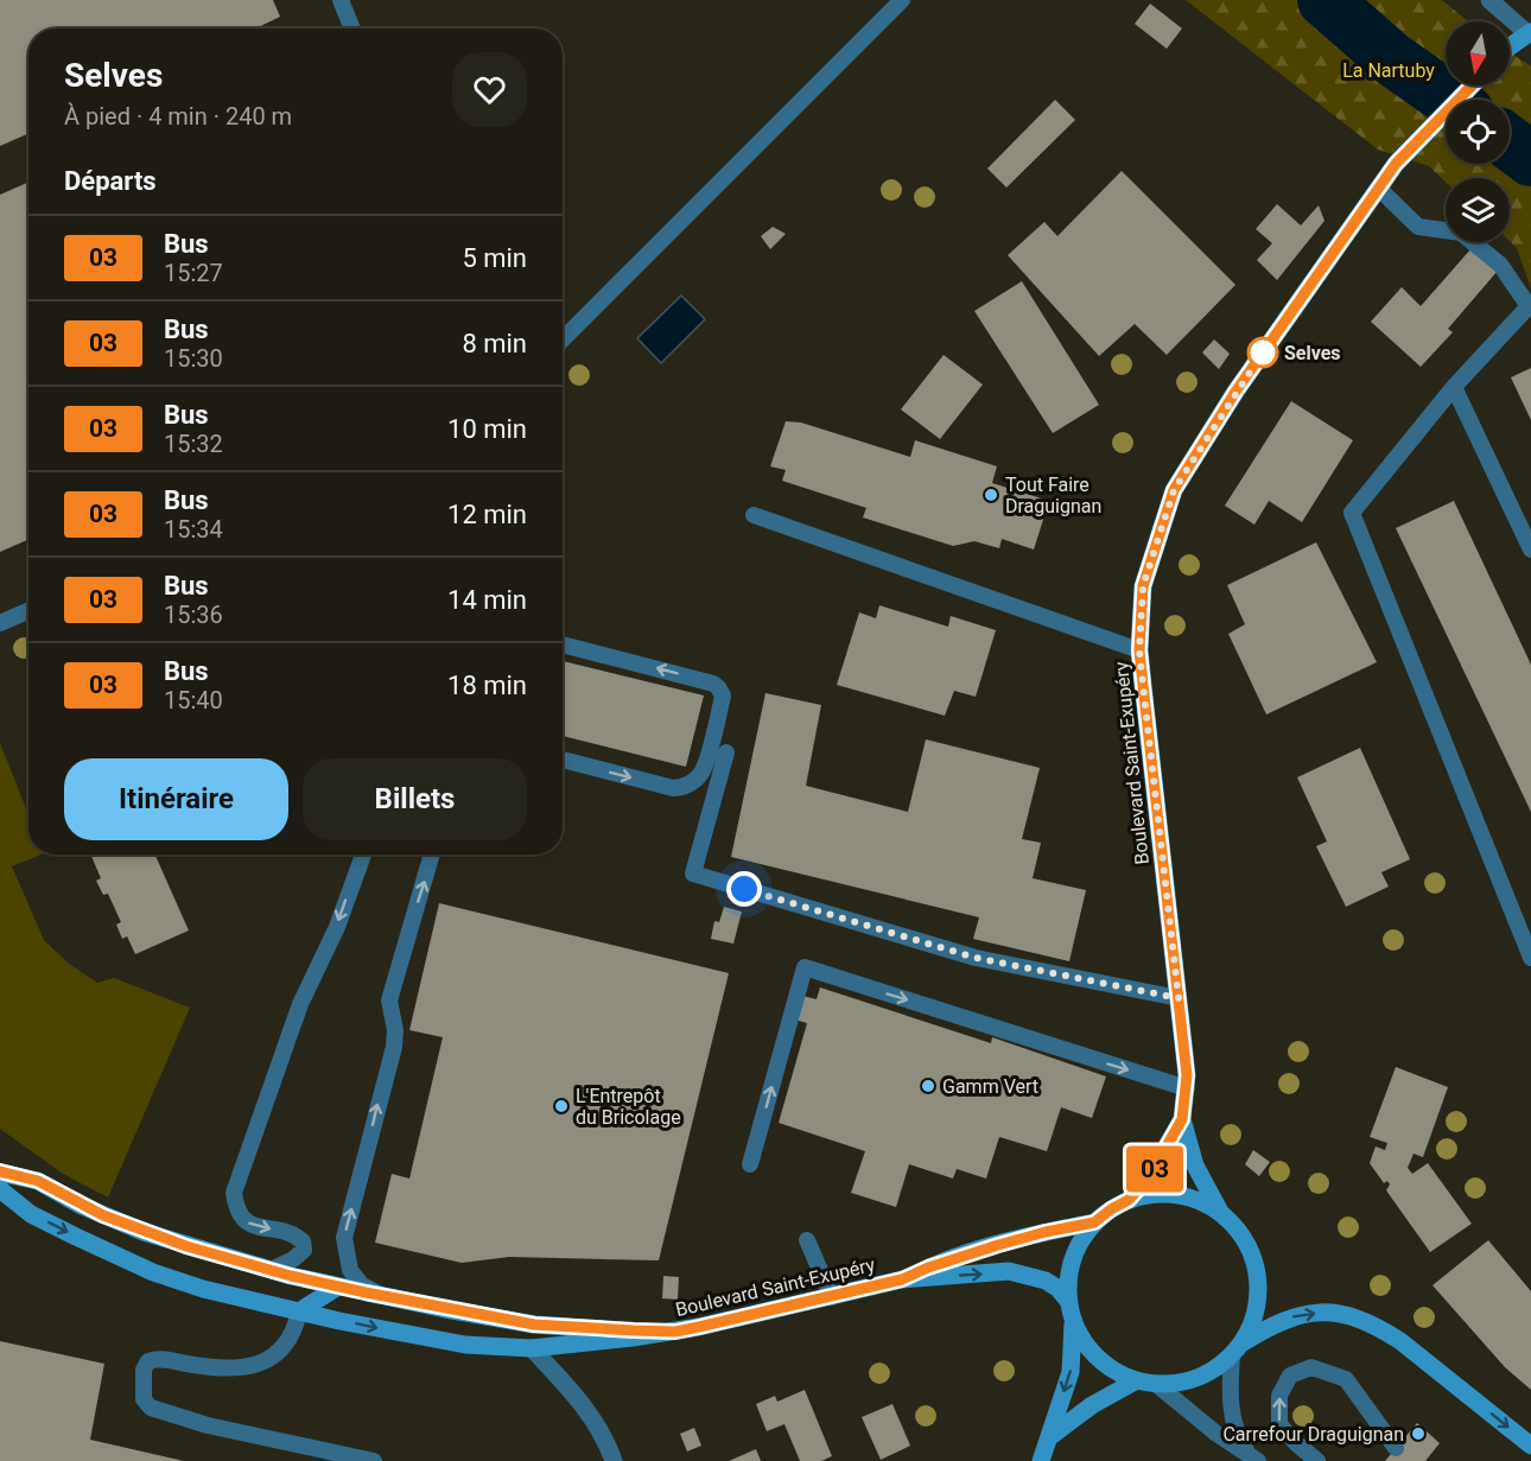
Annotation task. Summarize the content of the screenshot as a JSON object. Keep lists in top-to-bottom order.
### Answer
{
  "streets": {
    "main road": ["Boulevard Saint-Exupéry"]
  },
  "parks": ["La Nartuby"],
  "places": [
    "Selves",
    "Tout Faire Draguignan",
    "Gamm Vert",
    "L'Entrepôt du Bricolage",
    "Carrefour Draguignan"
  ],
  "lines": ["bus line 03"],
  "north": "bottom",
  "page": {
    "on_map": "03",
    "heading": [
      ["Selves", "À pied · 4 min · 240 m"],
      "Départs"
    ],
    "list": [
      {
        "mark": "03",
        "name": "Bus",
        "note": "15:27",
        "value": "5 min"
      },
      {
        "mark": "03",
        "name": "Bus",
        "note": "15:30",
        "value": "8 min"
      },
      {
        "mark": "03",
        "name": "Bus",
        "note": "15:32",
        "value": "10 min"
      },
      {
        "mark": "03",
        "name": "Bus",
        "note": "15:34",
        "value": "12 min"
      },
      {
        "mark": "03",
        "name": "Bus",
        "note": "15:36",
        "value": "14 min"
      },
      {
        "mark": "03",
        "name": "Bus",
        "note": "15:40",
        "value": "18 min"
      }
    ],
    "buttons": ["Itinéraire", "Billets"]
  }
}
